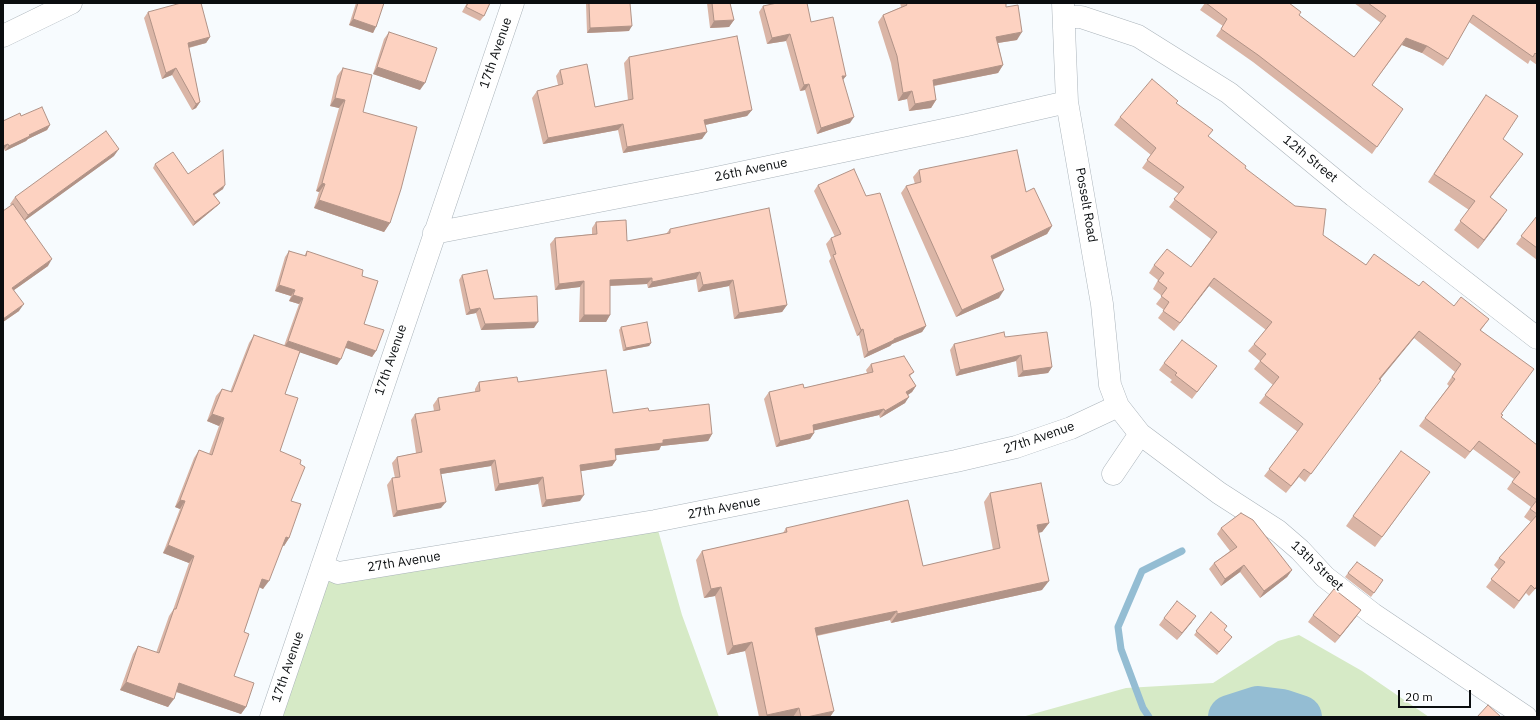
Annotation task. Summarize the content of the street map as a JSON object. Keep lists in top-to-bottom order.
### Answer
{
  "streets": {
    "street": [
      "17th Avenue",
      "12th Street",
      "26th Avenue",
      "Posselt Road",
      "27th Avenue",
      "13th Street"
    ]
  },
  "crossings": [
    ["17th Avenue", "26th Avenue"],
    ["17th Avenue", "27th Avenue"],
    ["12th Street", "Posselt Road"],
    ["26th Avenue", "Posselt Road"],
    ["Posselt Road", "27th Avenue"],
    ["Posselt Road", "13th Street"],
    ["27th Avenue", "13th Street"]
  ],
  "scale_bar": "20 m"
}
